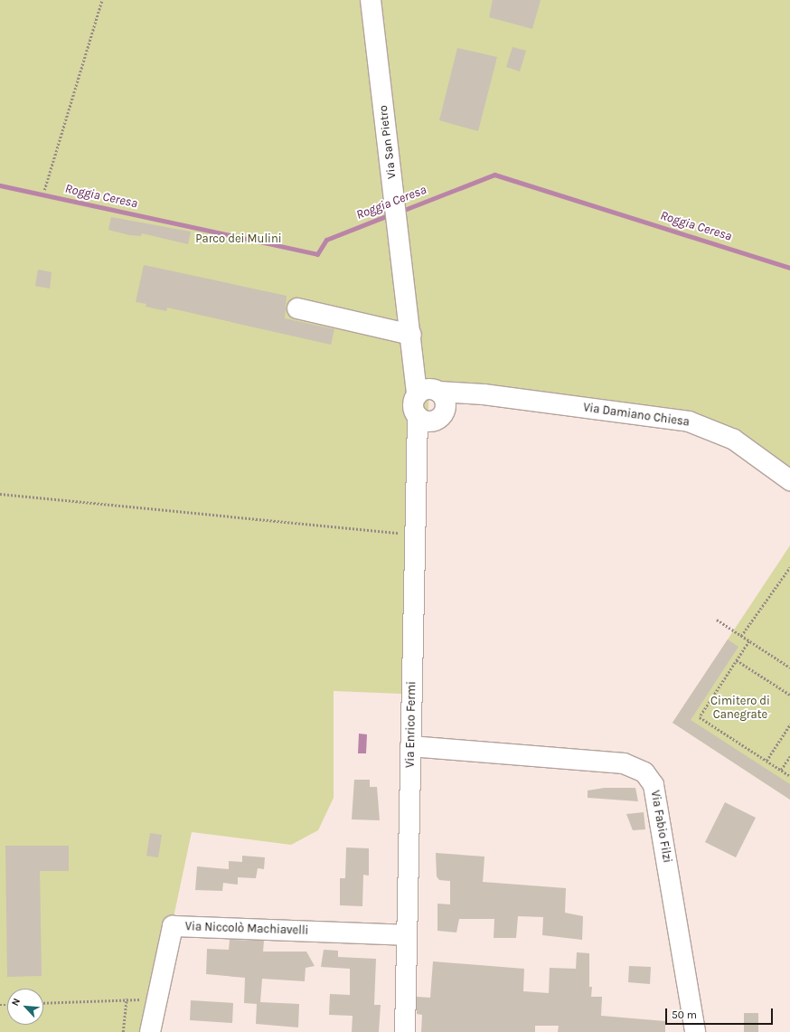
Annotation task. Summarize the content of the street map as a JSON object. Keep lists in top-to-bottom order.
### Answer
{
  "streets": {
    "street": [
      "Via San Pietro",
      "Via Damiano Chiesa",
      "Via Enrico Fermi",
      "Via Fabio Filzi",
      "Via Niccolò Machiavelli"
    ]
  },
  "crossings": [
    ["Via San Pietro", "Via Damiano Chiesa"],
    ["Via San Pietro", "Via Enrico Fermi"],
    ["Via Damiano Chiesa", "Via Enrico Fermi"],
    ["Via Enrico Fermi", "Via Fabio Filzi"],
    ["Via Enrico Fermi", "Via Niccolò Machiavelli"]
  ],
  "water": ["Roggia Ceresa"],
  "parks": ["Parco dei Mulini", "Cimitero di Canegrate"],
  "scale_bar": "50 m",
  "north": "top left"
}
